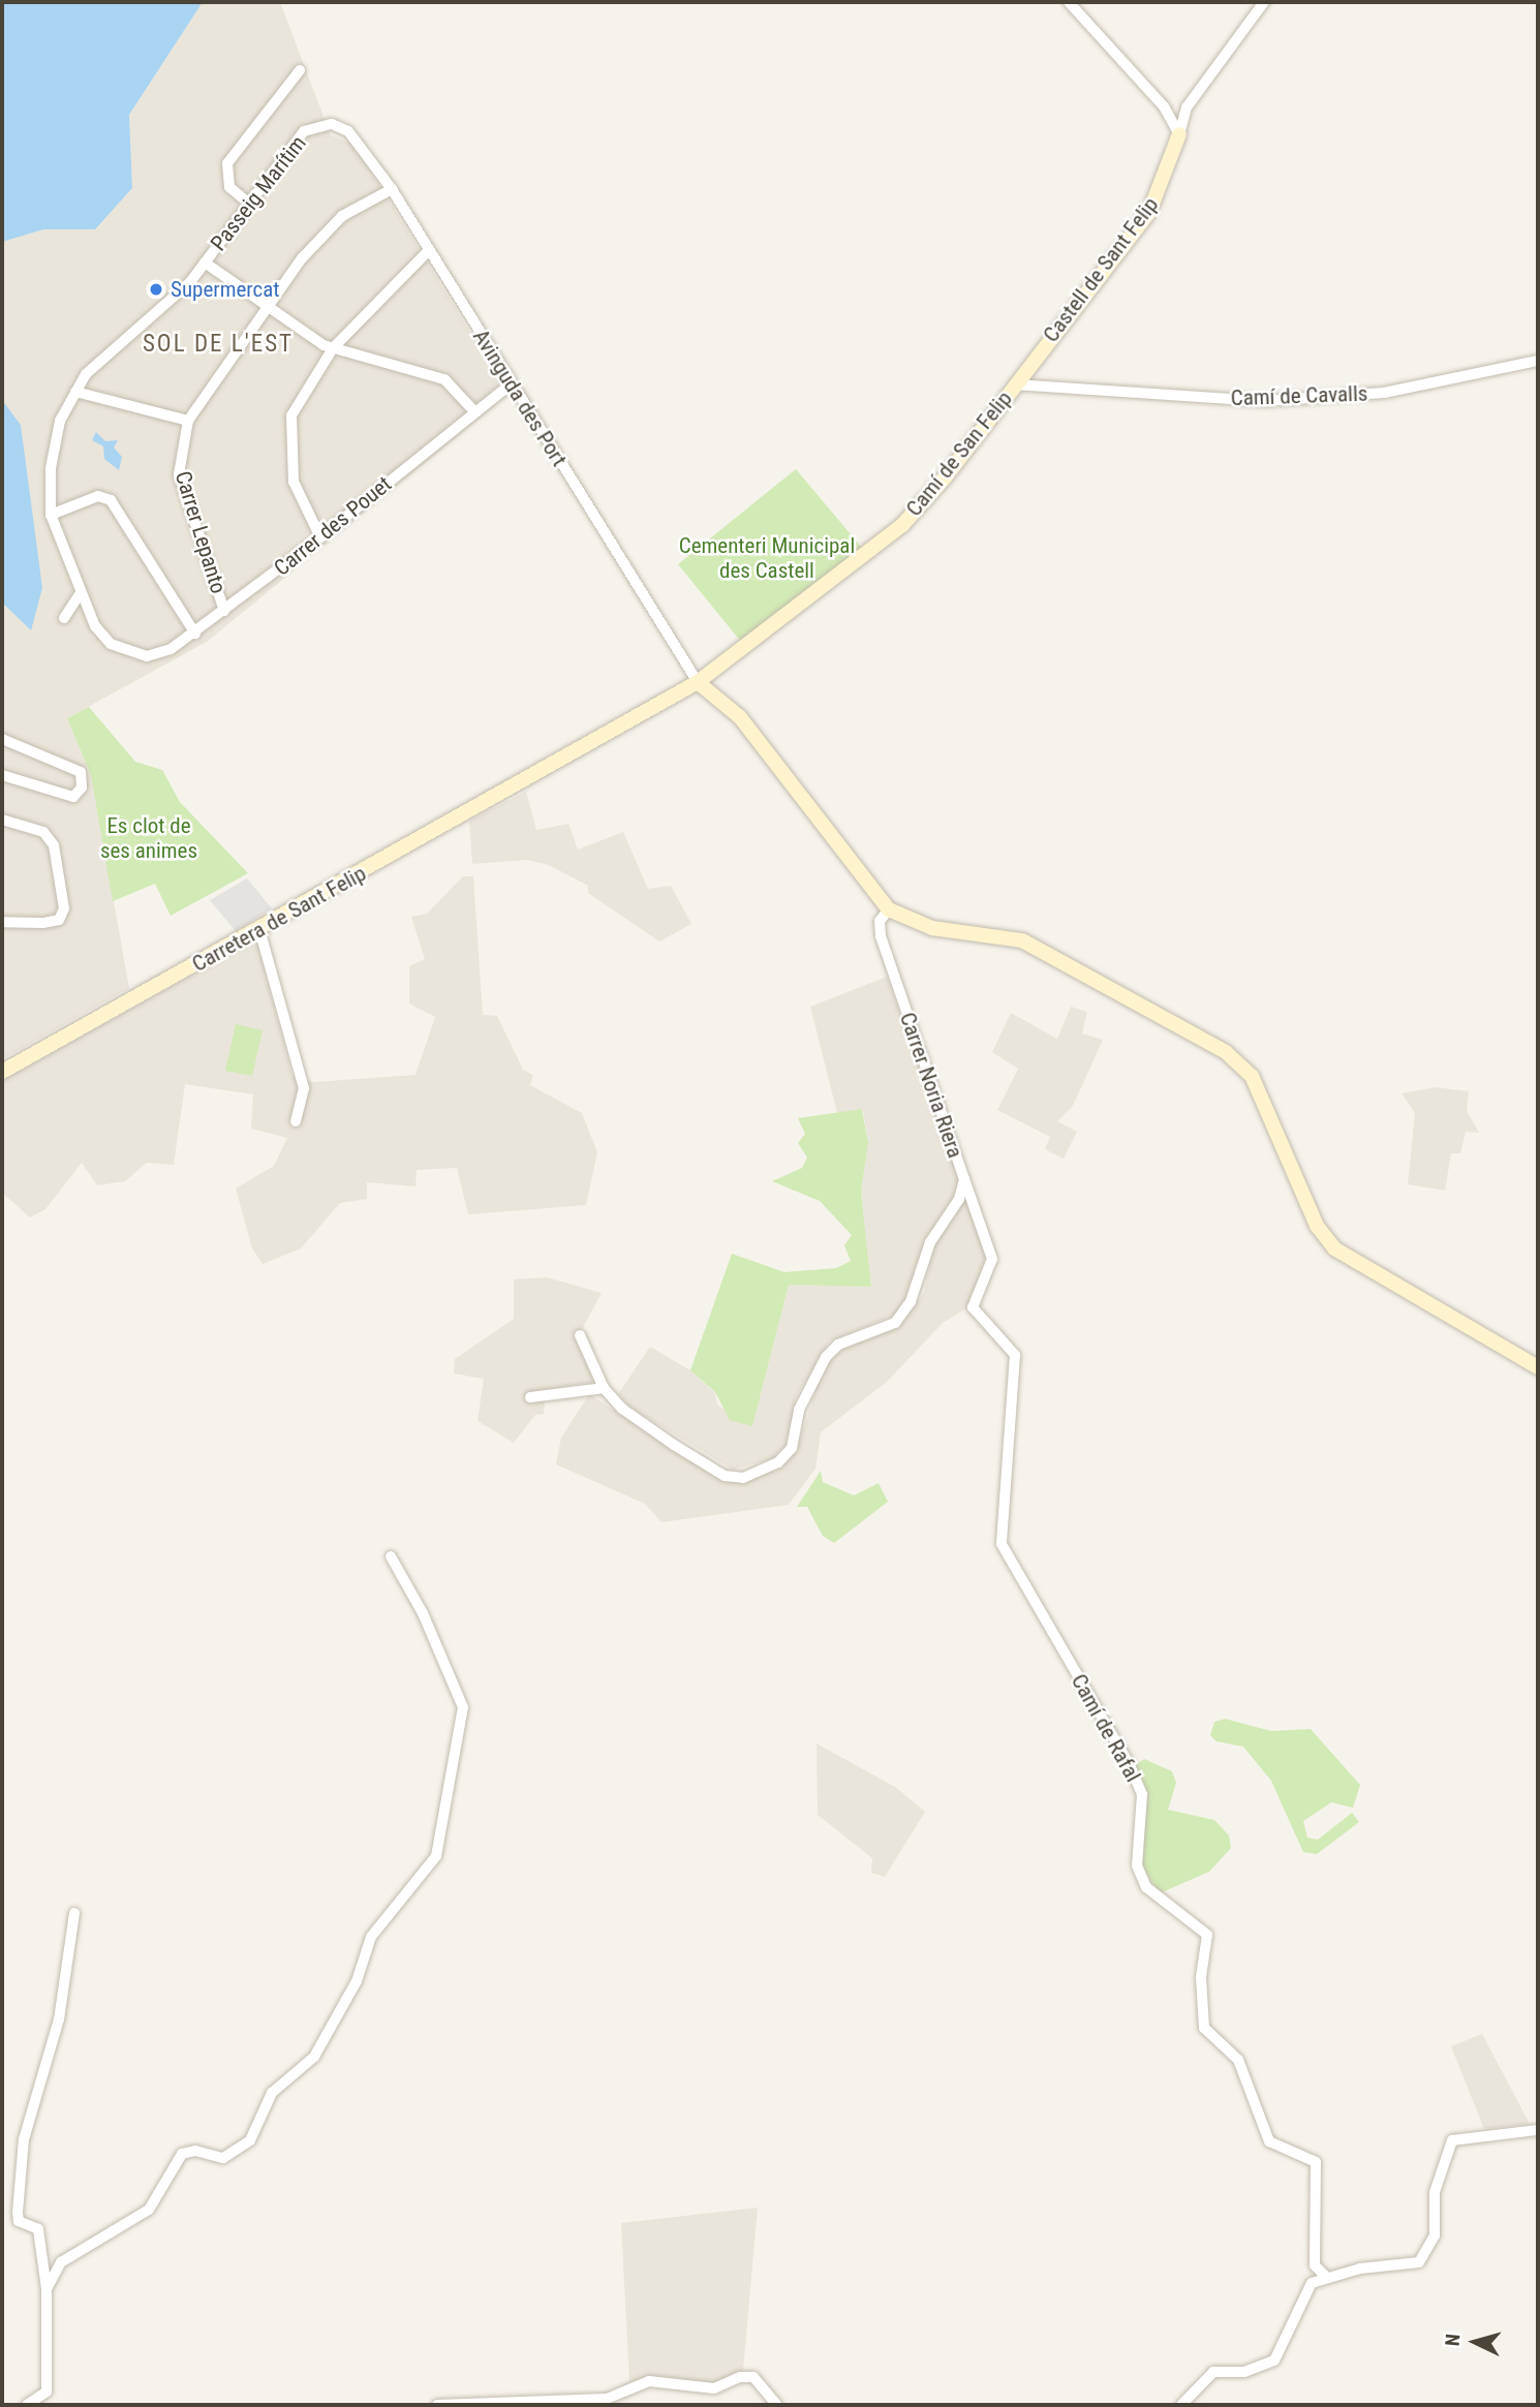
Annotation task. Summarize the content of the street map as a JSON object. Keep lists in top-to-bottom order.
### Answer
{
  "streets": {
    "main road": ["Castell de Sant Felip", "Camí de San Felip", "Carretera de Sant Felip"],
    "street": [
      "Passeig Marítim",
      "Camí de Cavalls",
      "Avinguda des Port",
      "Carrer des Pouet",
      "Carrer Lepanto",
      "Carrer Noria Riera",
      "Camí de Rafal"
    ]
  },
  "crossings": [
    ["Passeig Marítim", "Avinguda des Port"],
    ["Passeig Marítim", "Carrer des Pouet"],
    ["Castell de Sant Felip", "Camí de Cavalls"],
    ["Castell de Sant Felip", "Camí de San Felip"],
    ["Camí de Cavalls", "Camí de San Felip"],
    ["Avinguda des Port", "Camí de San Felip"],
    ["Avinguda des Port", "Carrer des Pouet"],
    ["Avinguda des Port", "Carrer Lepanto"],
    ["Camí de San Felip", "Carretera de Sant Felip"],
    ["Carrer des Pouet", "Carrer Lepanto"],
    ["Carrer Noria Riera", "Camí de Rafal"]
  ],
  "districts": ["SOL DE L'EST"],
  "parks": ["Cementeri Municipal des Castell", "Es clot de ses animes"],
  "places": ["Supermercat"],
  "north": "left"
}
